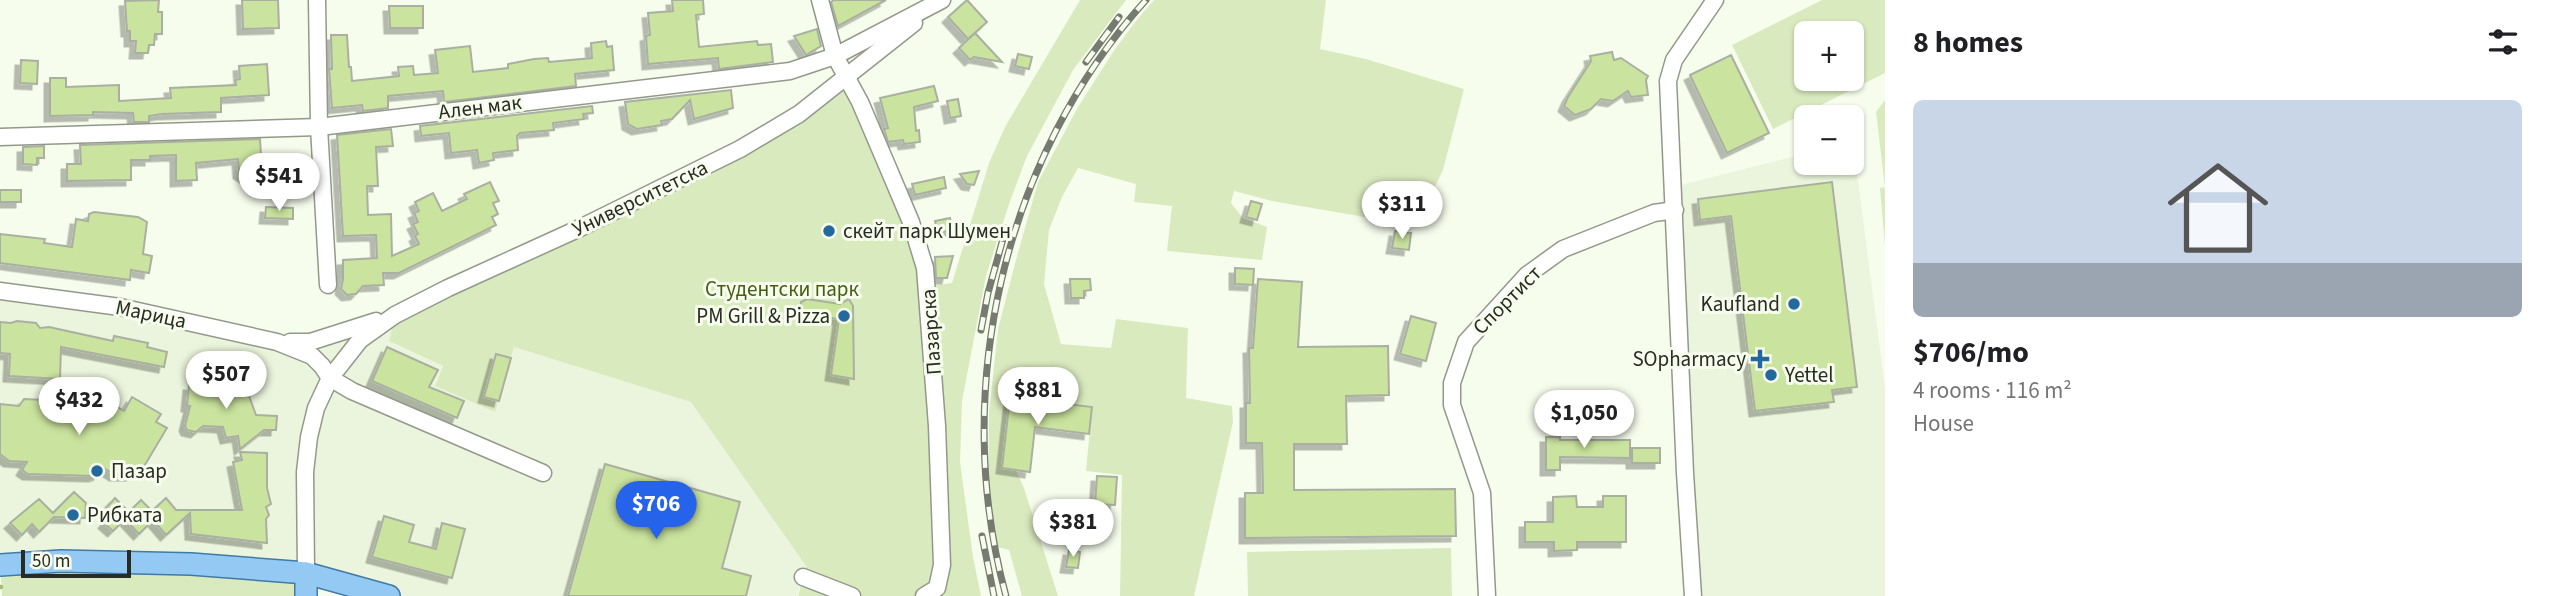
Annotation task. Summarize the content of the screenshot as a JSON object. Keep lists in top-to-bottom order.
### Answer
{
  "streets": {
    "street": [
      "Ален мак",
      "Университетска",
      "Спортист",
      "Марица",
      "Пазарска"
    ]
  },
  "crossings": [
    ["Ален мак", "Университетска"],
    ["Ален мак", "Пазарска"],
    ["Университетска", "Марица"],
    ["Университетска", "Пазарска"]
  ],
  "parks": ["Студентски парк"],
  "places": {
    "other": [
      "скейт парк Шумен",
      "Kaufland",
      "PM Grill & Pizza",
      "Yettel",
      "Пазар",
      "Рибката"
    ],
    "health": ["SOpharmacy"]
  },
  "scale_bar": "50 m",
  "page": {
    "heading": "8 homes",
    "map_buttons": ["+", "−"],
    "list": [
      {
        "name": "$706/mo",
        "note": "4 rooms · 116 m² · House"
      }
    ],
    "price": [
      "$541",
      "$311",
      "$507",
      "$881",
      "$432",
      "$1,050",
      "$706",
      "$381"
    ],
    "scale": "50 m"
  }
}
